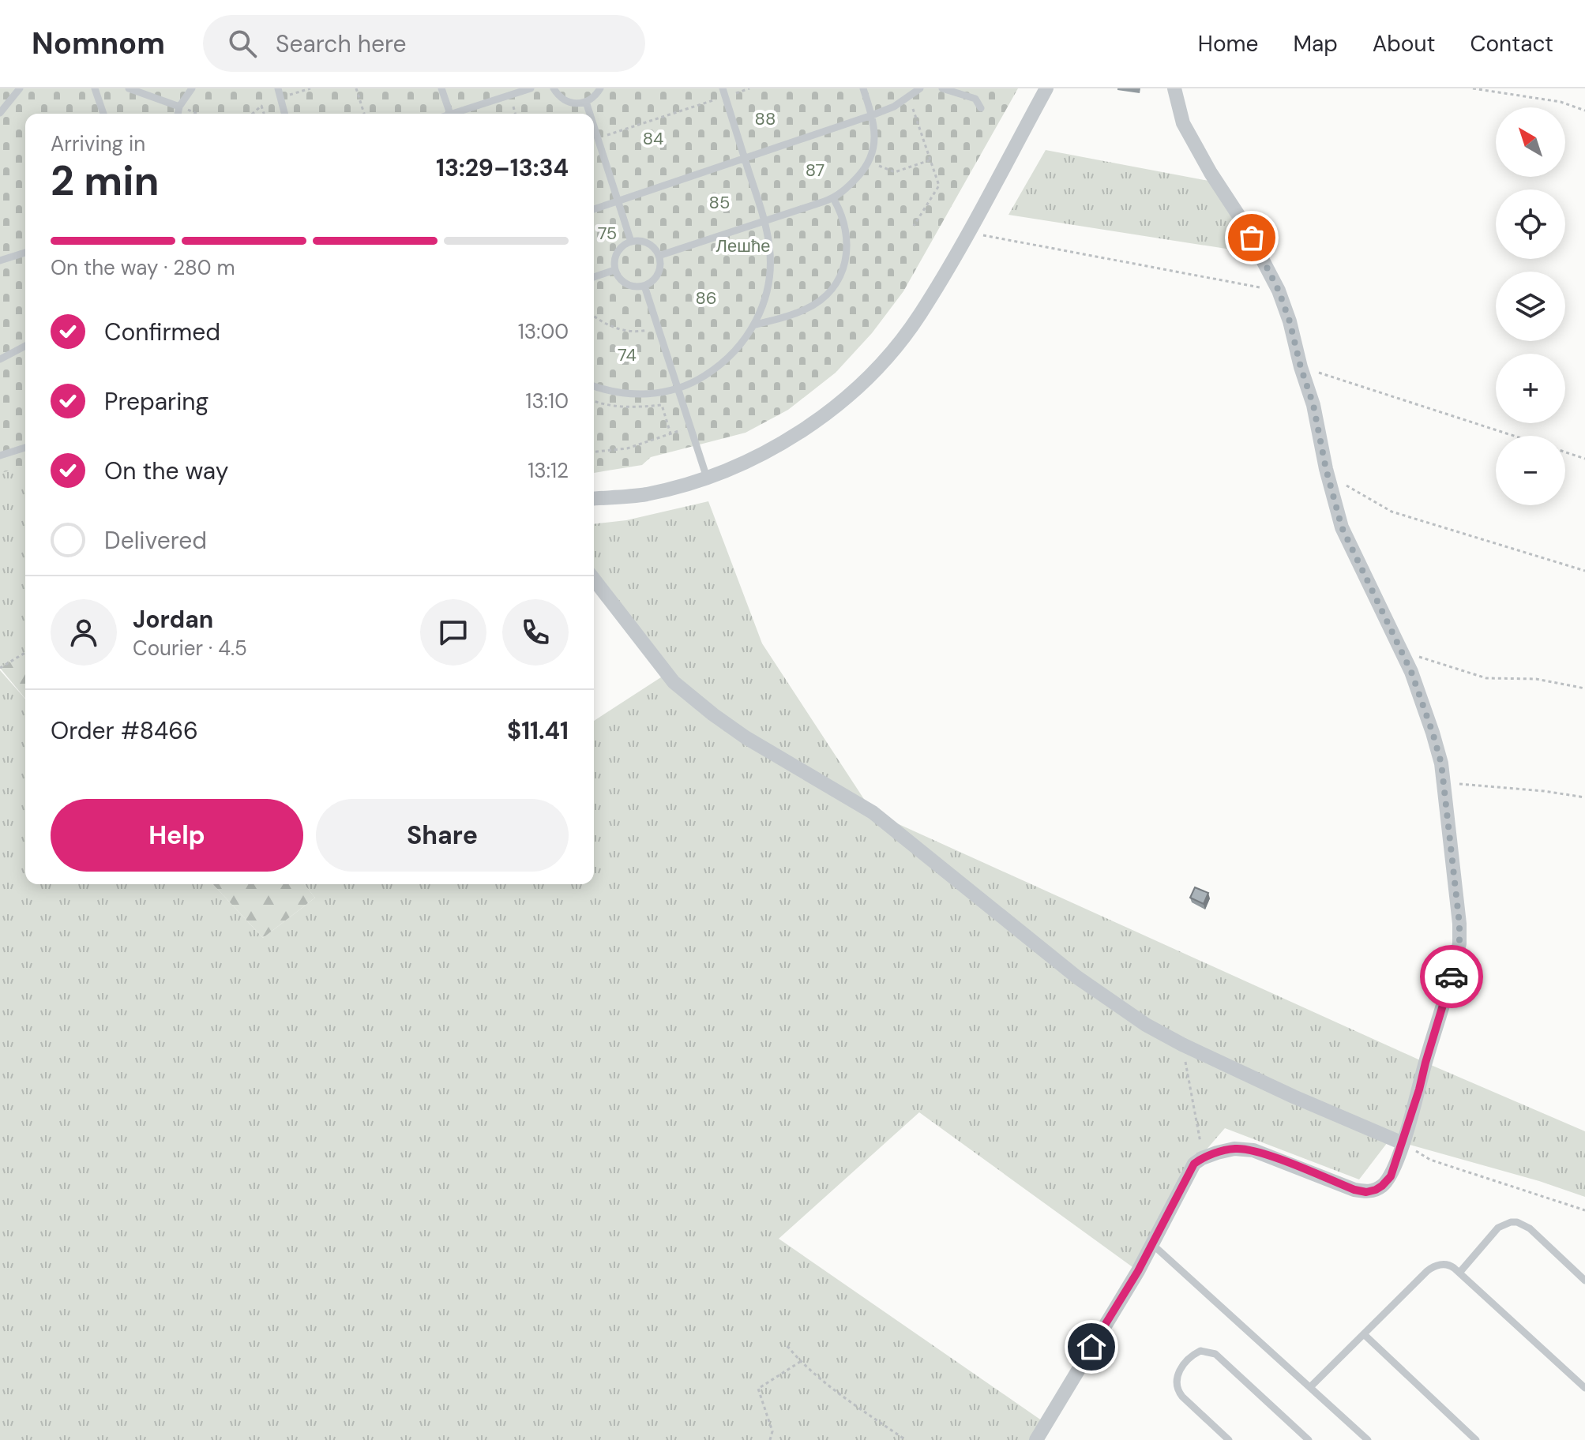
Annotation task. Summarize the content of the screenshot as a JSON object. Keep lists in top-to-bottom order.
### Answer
{
  "parks": [
    "88",
    "84",
    "87",
    "85",
    "75",
    "Лешће",
    "86",
    "74"
  ],
  "north": "top left",
  "page": {
    "header": "Nomnom",
    "search": "Search here",
    "nav": [
      "Home",
      "Map",
      "About",
      "Contact"
    ],
    "map_buttons": ["+", "−"],
    "heading": ["2 min", "Arriving in", "13:29–13:34"],
    "panel": [
      "Jordan",
      "Courier · 4.5",
      "Order #8466",
      "$11.41"
    ],
    "bar": "On the way · 280 m",
    "list": [
      ["Confirmed", "13:00"],
      ["Preparing", "13:10"],
      ["On the way", "13:12"],
      "Delivered"
    ],
    "buttons": ["Help", "Share"]
  }
}
